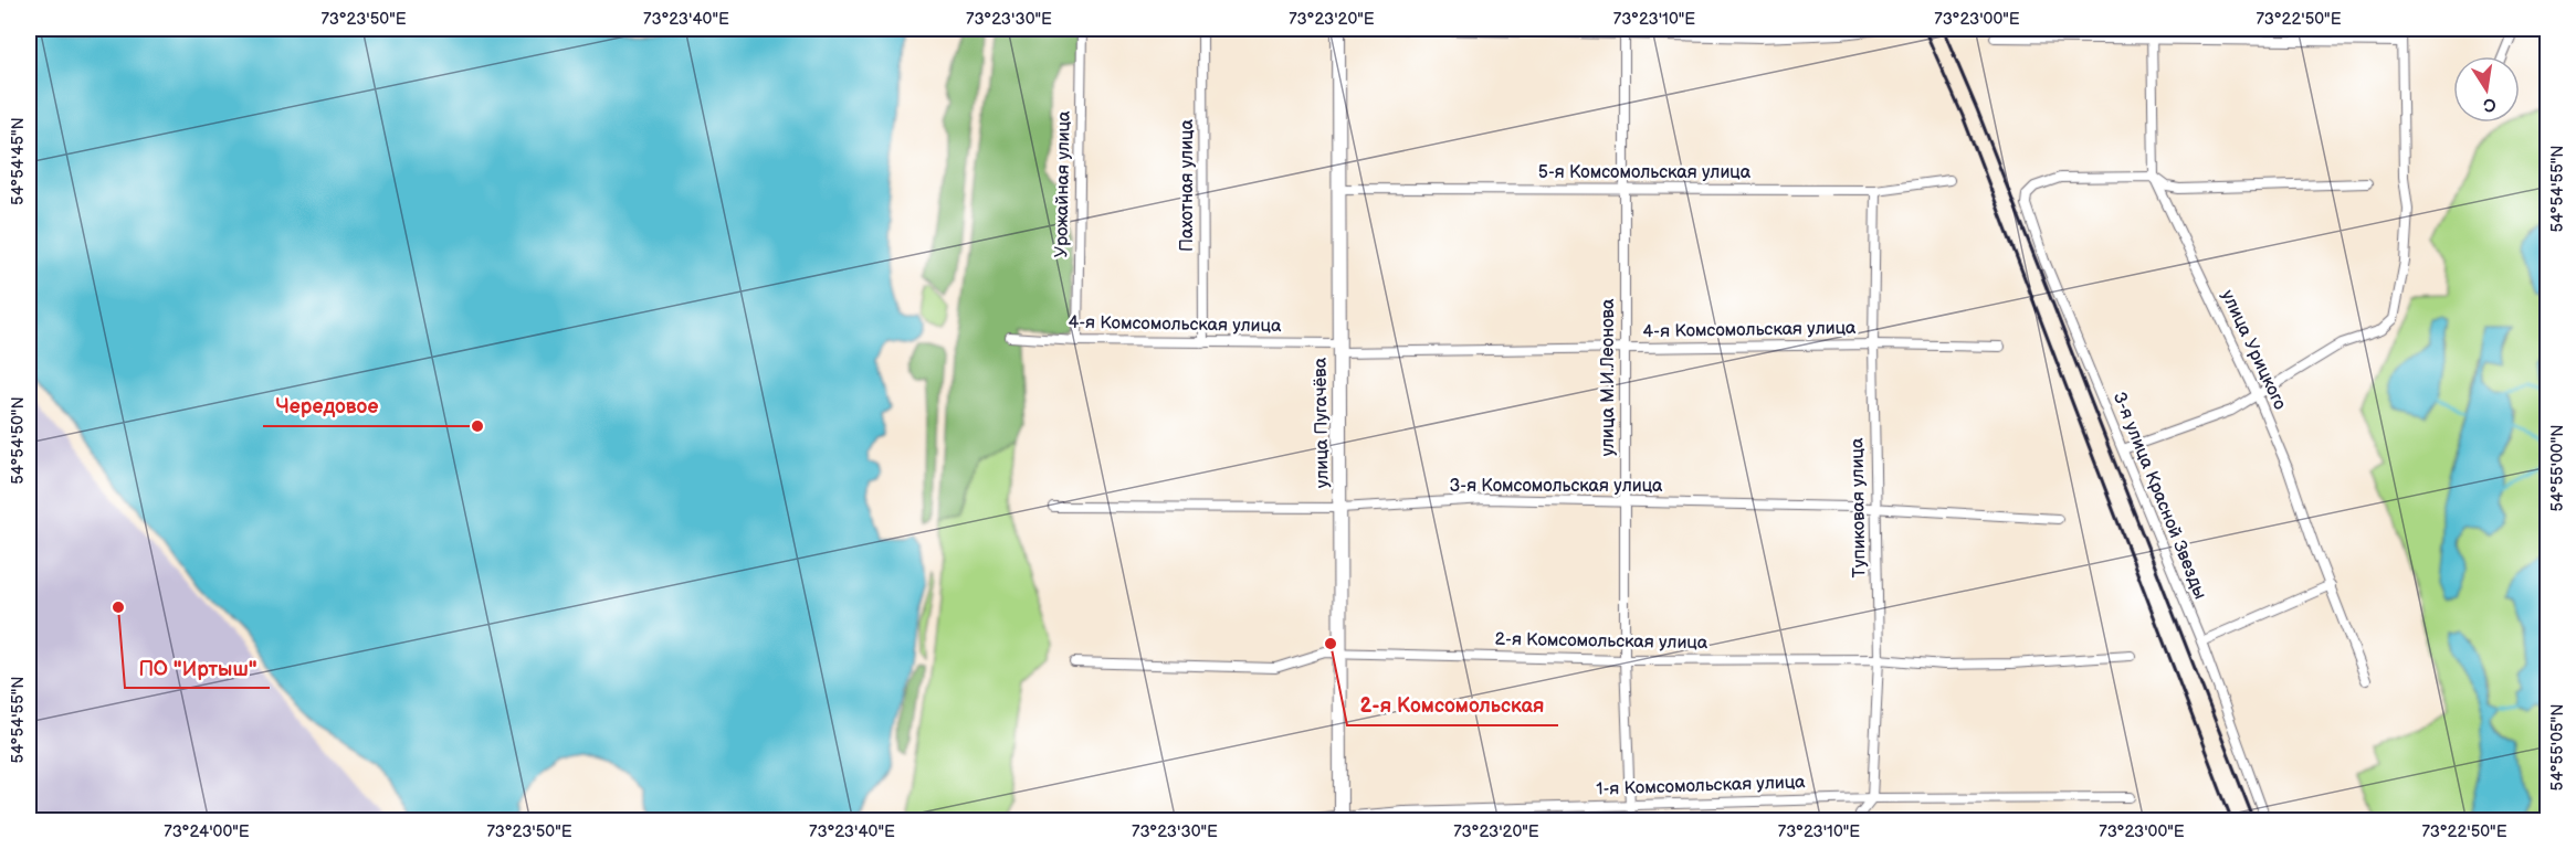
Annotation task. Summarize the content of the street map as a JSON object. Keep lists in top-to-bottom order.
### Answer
{
  "streets": {
    "main road": ["улица Пугачёва", "1-я Комсомольская улица"],
    "street": [
      "5-я Комсомольская улица",
      "Урожайная улица",
      "Пахотная улица",
      "4-я Комсомольская улица",
      "улица Урицкого",
      "улица М.И.Леонова",
      "3-я Комсомольская улица",
      "3-я улица Красной Звезды",
      "Тупиковая улица",
      "2-я Комсомольская улица"
    ]
  },
  "crossings": [
    ["5-я Комсомольская улица", "улица М.И.Леонова"],
    ["5-я Комсомольская улица", "улица Пугачёва"],
    ["5-я Комсомольская улица", "Тупиковая улица"],
    ["Урожайная улица", "4-я Комсомольская улица"],
    ["Пахотная улица", "4-я Комсомольская улица"],
    ["4-я Комсомольская улица", "улица М.И.Леонова"],
    ["4-я Комсомольская улица", "улица Пугачёва"],
    ["4-я Комсомольская улица", "Тупиковая улица"],
    ["улица Урицкого", "3-я улица Красной Звезды"],
    ["улица М.И.Леонова", "3-я Комсомольская улица"],
    ["улица М.И.Леонова", "2-я Комсомольская улица"],
    ["улица М.И.Леонова", "1-я Комсомольская улица"],
    ["улица Пугачёва", "3-я Комсомольская улица"],
    ["улица Пугачёва", "2-я Комсомольская улица"],
    ["улица Пугачёва", "1-я Комсомольская улица"],
    ["3-я Комсомольская улица", "Тупиковая улица"],
    ["Тупиковая улица", "2-я Комсомольская улица"],
    ["Тупиковая улица", "1-я Комсомольская улица"]
  ],
  "places": ["Чередовое", "ПО \"Иртыш\"", "2-я Комсомольская"],
  "north": "bottom",
  "coordinates": [
    "73°23'50\"E",
    "73°23'40\"E",
    "73°23'30\"E",
    "73°23'20\"E",
    "73°23'10\"E",
    "73°23'00\"E",
    "73°22'50\"E",
    "54°54'45\"N",
    "54°54'55\"N",
    "54°54'50\"N",
    "54°55'00\"N",
    "54°55'05\"N",
    "73°24'00\"E"
  ]
}
